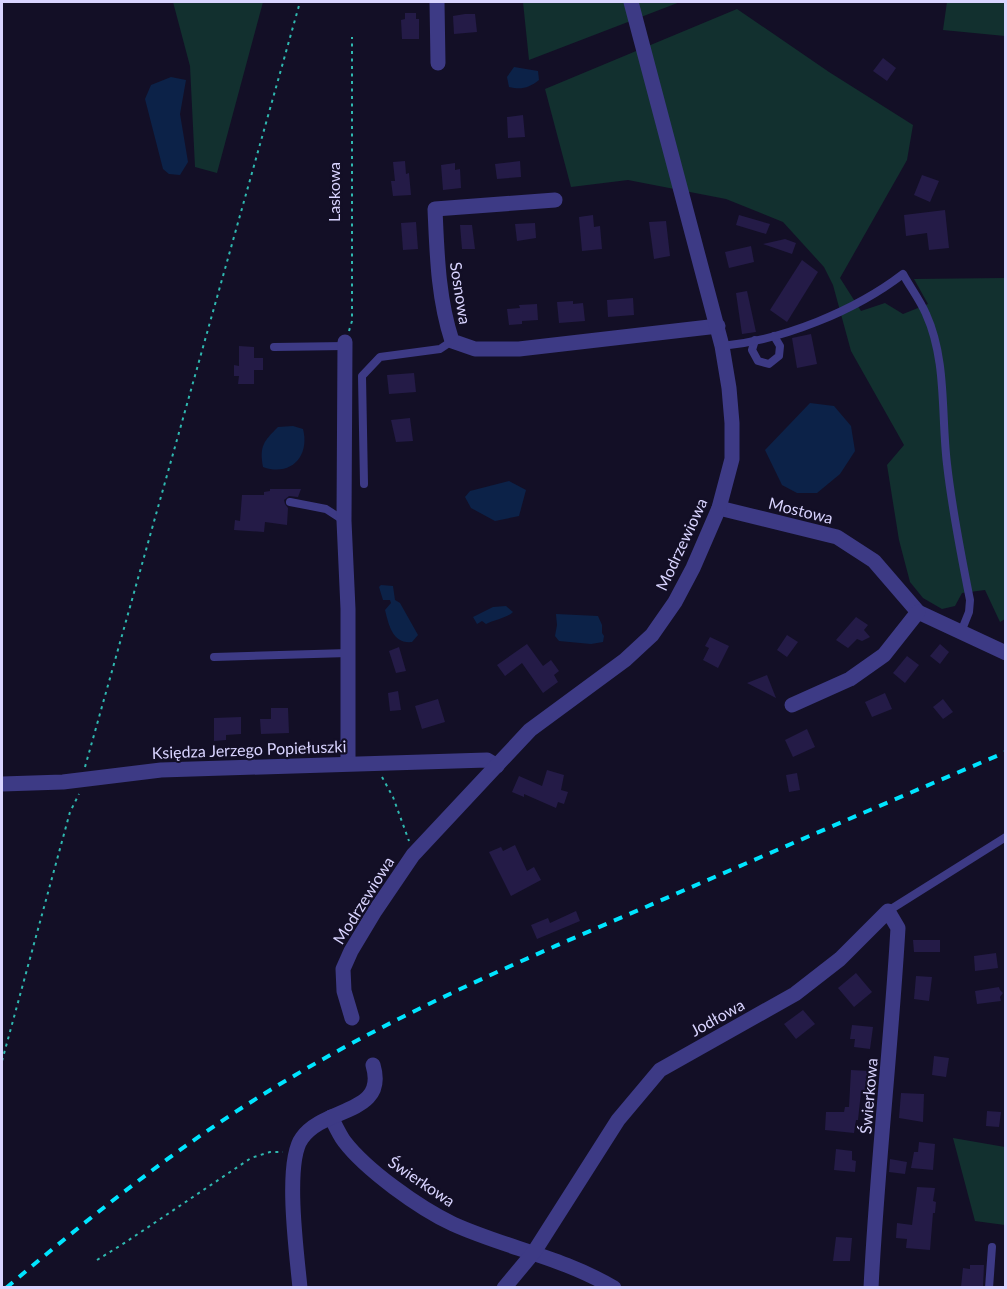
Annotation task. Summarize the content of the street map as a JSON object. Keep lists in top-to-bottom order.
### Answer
{
  "streets": {
    "street": [
      "Sosnowa",
      "Mostowa",
      "Modrzewiowa",
      "Księdza Jerzego Popiełuszki",
      "Jodłowa",
      "Świerkowa"
    ],
    "path": ["Laskowa"]
  },
  "crossings": [
    ["Sosnowa", "Modrzewiowa"],
    ["Mostowa", "Modrzewiowa"],
    ["Modrzewiowa", "Księdza Jerzego Popiełuszki"],
    ["Jodłowa", "Świerkowa"]
  ]
}
